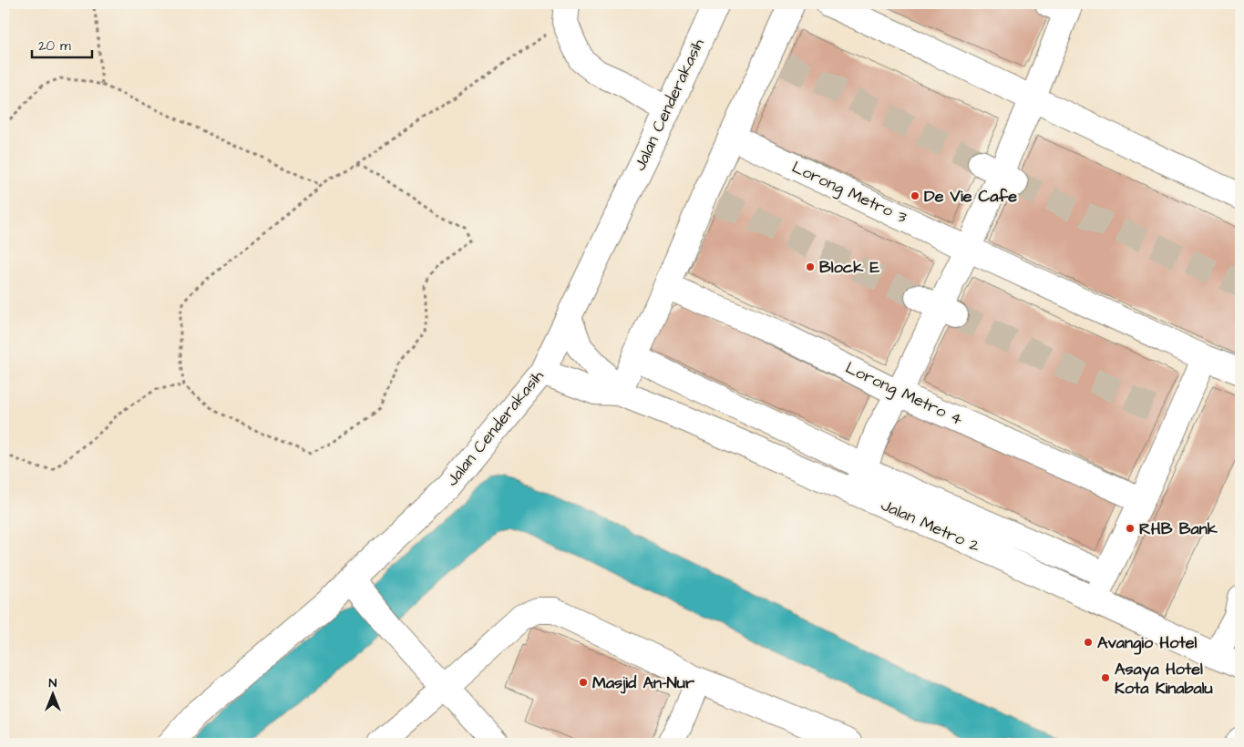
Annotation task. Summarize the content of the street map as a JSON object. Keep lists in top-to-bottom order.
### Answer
{
  "streets": {
    "street": [
      "Jalan Cenderakasih",
      "Lorong Metro 3",
      "Lorong Metro 4",
      "Jalan Metro 2"
    ]
  },
  "crossings": [
    ["Jalan Cenderakasih", "Jalan Metro 2"]
  ],
  "places": [
    "De Vie Cafe",
    "Block E",
    "RHB Bank",
    "Avangio Hotel",
    "Asaya Hotel Kota Kinabalu",
    "Masjid An-Nur"
  ],
  "scale_bar": "20 m",
  "north": "top"
}
